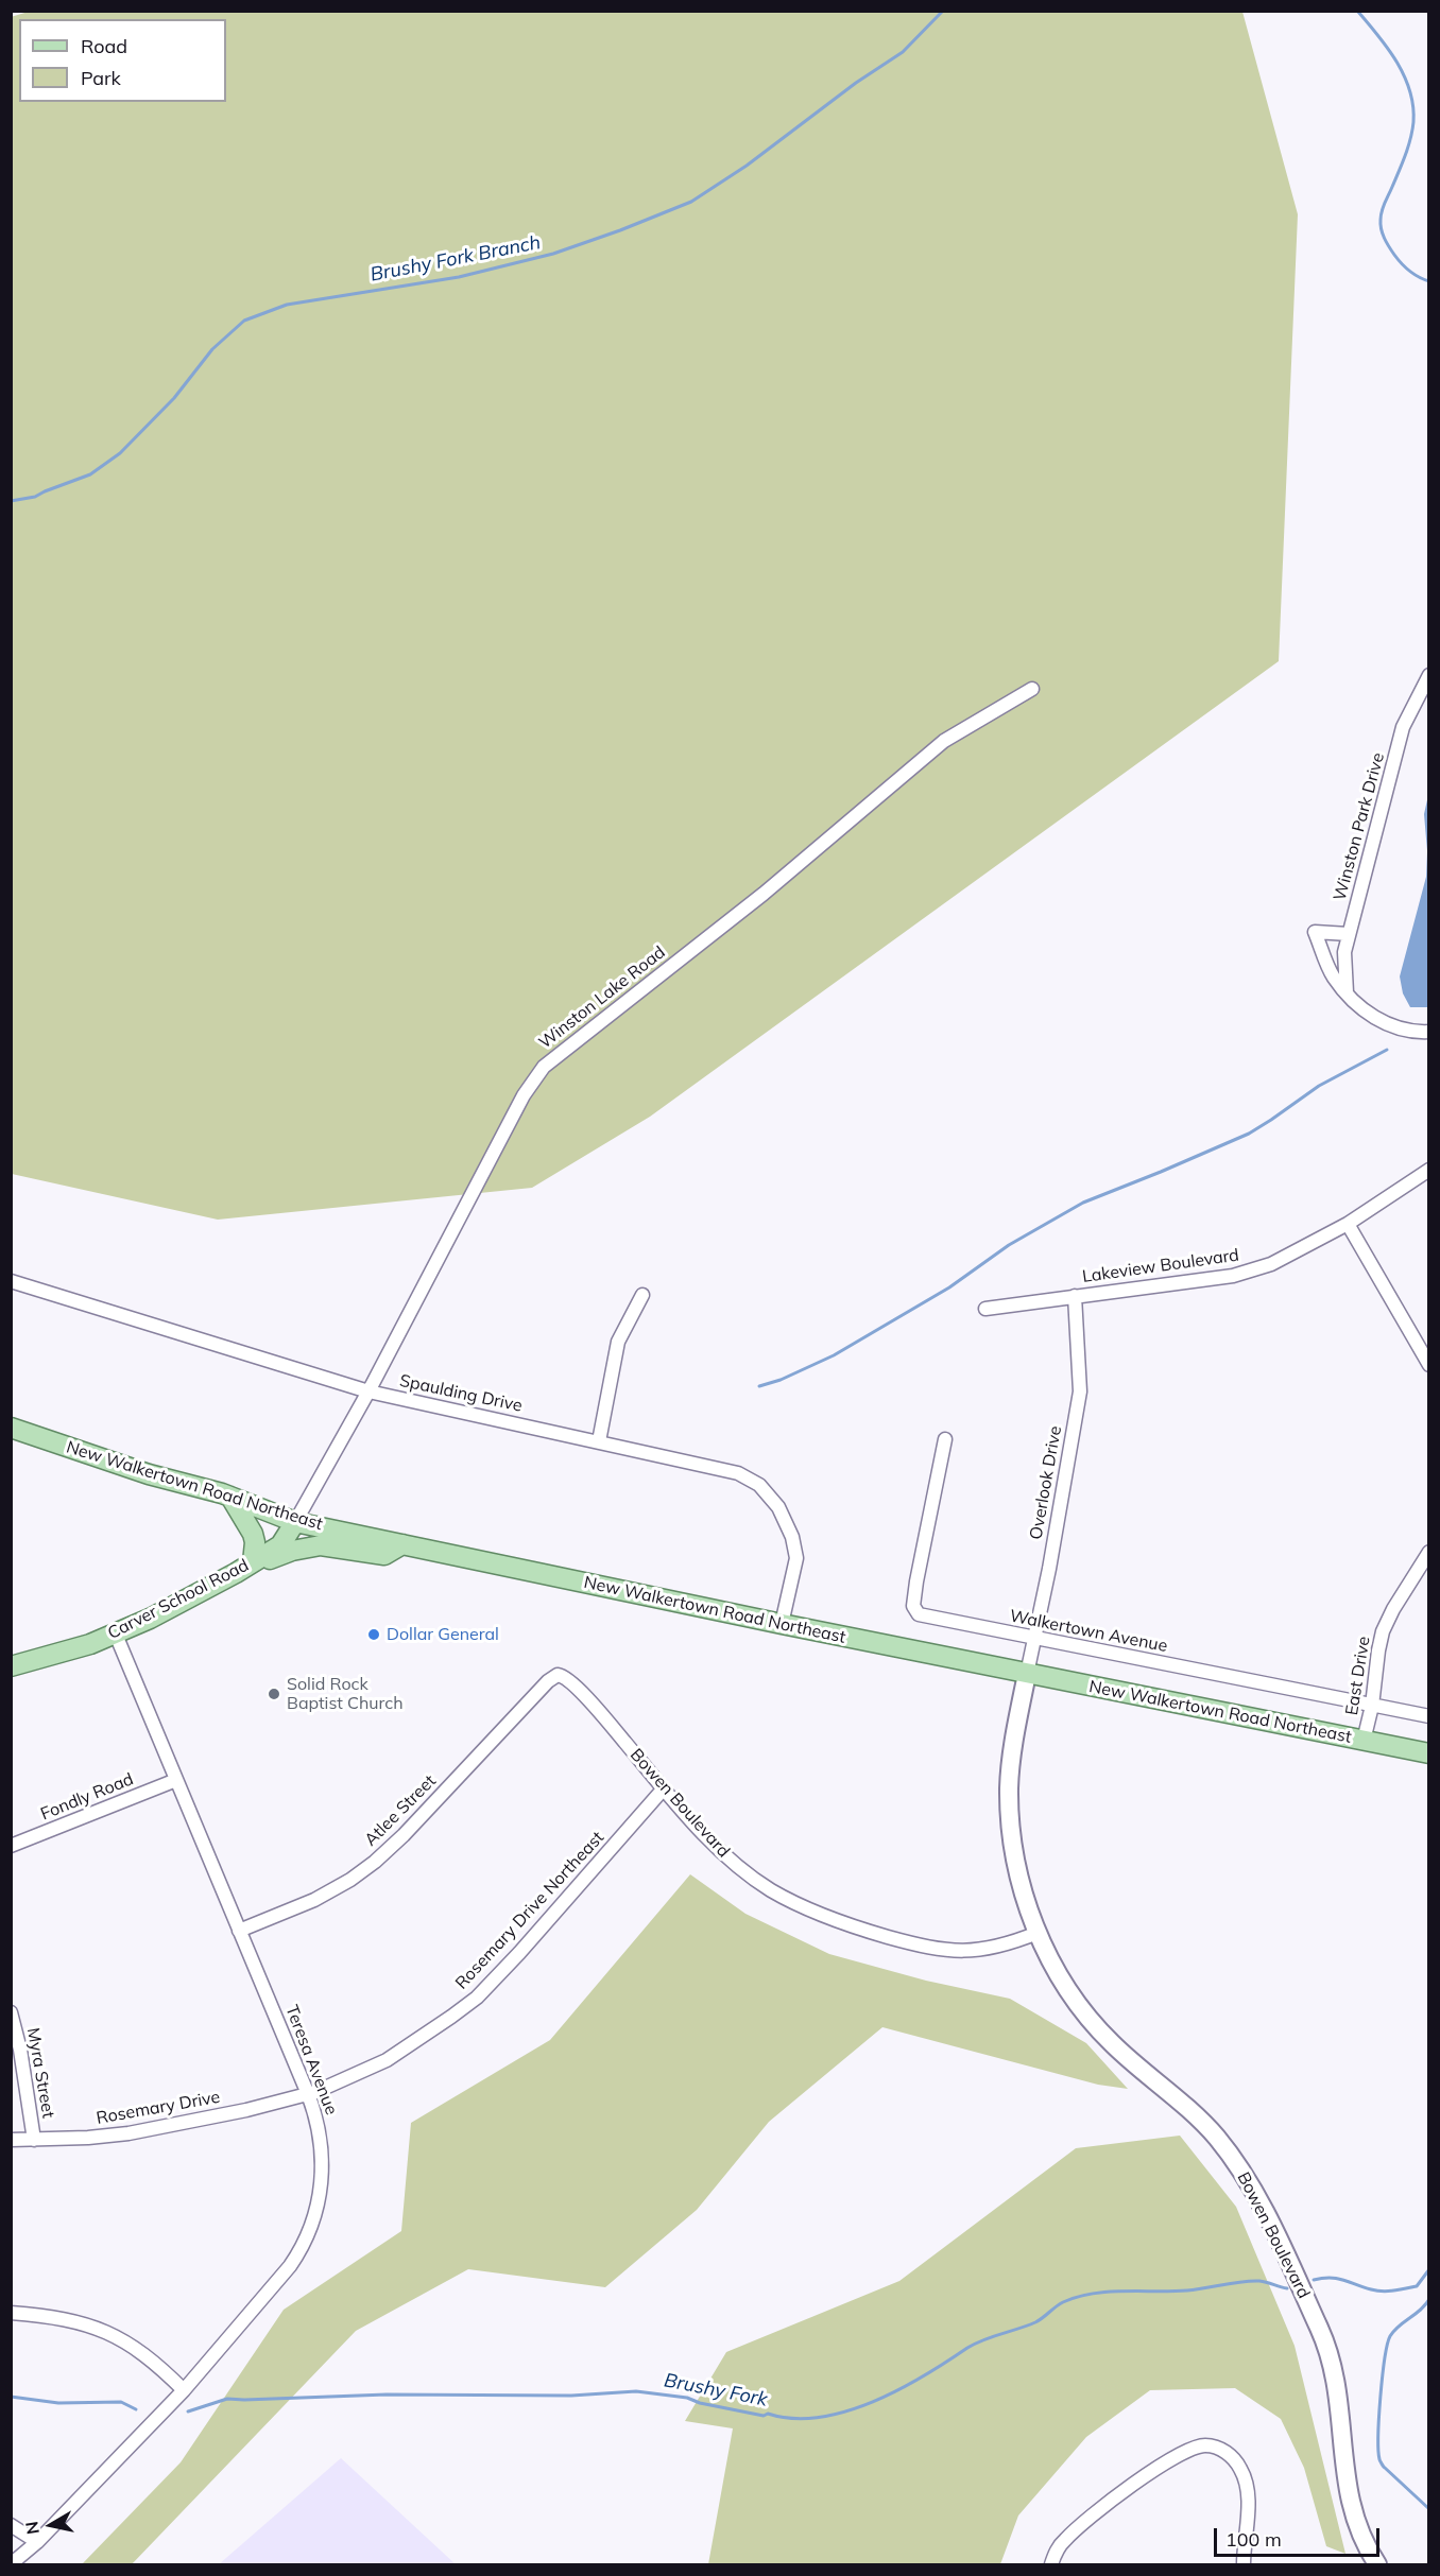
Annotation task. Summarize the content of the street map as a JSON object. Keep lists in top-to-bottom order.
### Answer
{
  "streets": {
    "main road": ["New Walkertown Road Northeast", "Carver School Road"],
    "street": [
      "Winston Park Drive",
      "Winston Lake Road",
      "Lakeview Boulevard",
      "Spaulding Drive",
      "Overlook Drive",
      "Walkertown Avenue",
      "East Drive",
      "Fondly Road",
      "Bowen Boulevard",
      "Atlee Street",
      "Rosemary Drive Northeast",
      "Teresa Avenue",
      "Myra Street",
      "Rosemary Drive"
    ]
  },
  "crossings": [
    ["Winston Lake Road", "Spaulding Drive"],
    ["Winston Lake Road", "New Walkertown Road Northeast"],
    ["Winston Lake Road", "Carver School Road"],
    ["Lakeview Boulevard", "Overlook Drive"],
    ["Spaulding Drive", "New Walkertown Road Northeast"],
    ["Overlook Drive", "New Walkertown Road Northeast"],
    ["Overlook Drive", "Walkertown Avenue"],
    ["Overlook Drive", "Bowen Boulevard"],
    ["New Walkertown Road Northeast", "Carver School Road"],
    ["New Walkertown Road Northeast", "East Drive"],
    ["New Walkertown Road Northeast", "Bowen Boulevard"],
    ["Carver School Road", "Teresa Avenue"],
    ["Walkertown Avenue", "East Drive"],
    ["Fondly Road", "Teresa Avenue"],
    ["Bowen Boulevard", "Atlee Street"],
    ["Bowen Boulevard", "Rosemary Drive Northeast"],
    ["Atlee Street", "Teresa Avenue"],
    ["Rosemary Drive Northeast", "Teresa Avenue"],
    ["Rosemary Drive Northeast", "Rosemary Drive"],
    ["Teresa Avenue", "Rosemary Drive"],
    ["Myra Street", "Rosemary Drive"]
  ],
  "water": ["Brushy Fork Branch", "Brushy Fork"],
  "places": ["Dollar General", "Solid Rock Baptist Church"],
  "legend": ["Road", "Park"],
  "scale_bar": "100 m",
  "north": "left"
}
